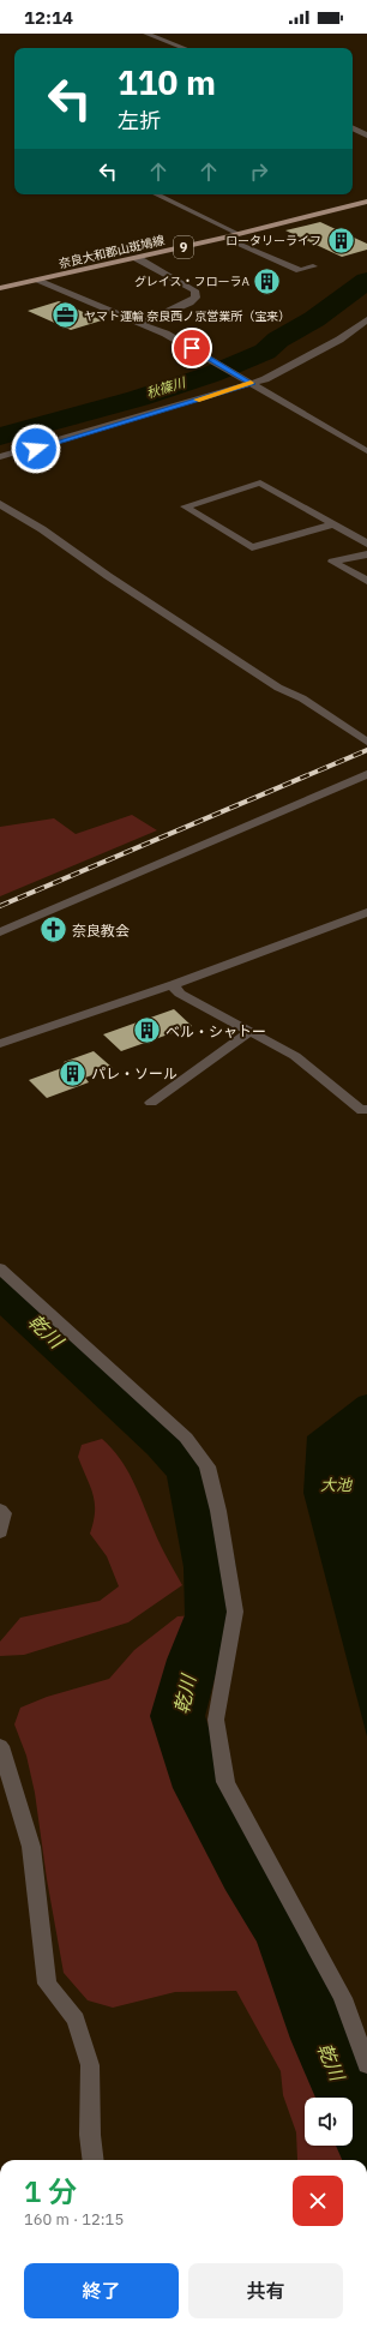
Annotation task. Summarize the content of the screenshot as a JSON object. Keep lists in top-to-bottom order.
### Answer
{
  "streets": {
    "main road": ["9", "奈良大和郡山斑鳩線"]
  },
  "water": ["秋篠川", "乾川", "大池"],
  "places": {
    "building": [
      "ロータリーライフ",
      "グレイス・フローラA",
      "ベル・シャトー",
      "パレ・ソール"
    ],
    "office": ["ヤマト運輸 奈良西ノ京営業所（宝来）"],
    "church": ["奈良教会"]
  },
  "page": {
    "status": "12:14",
    "turn": ["110 m", "左折"],
    "heading": ["1 分", "160 m · 12:15"],
    "buttons": ["終了", "共有"]
  }
}
